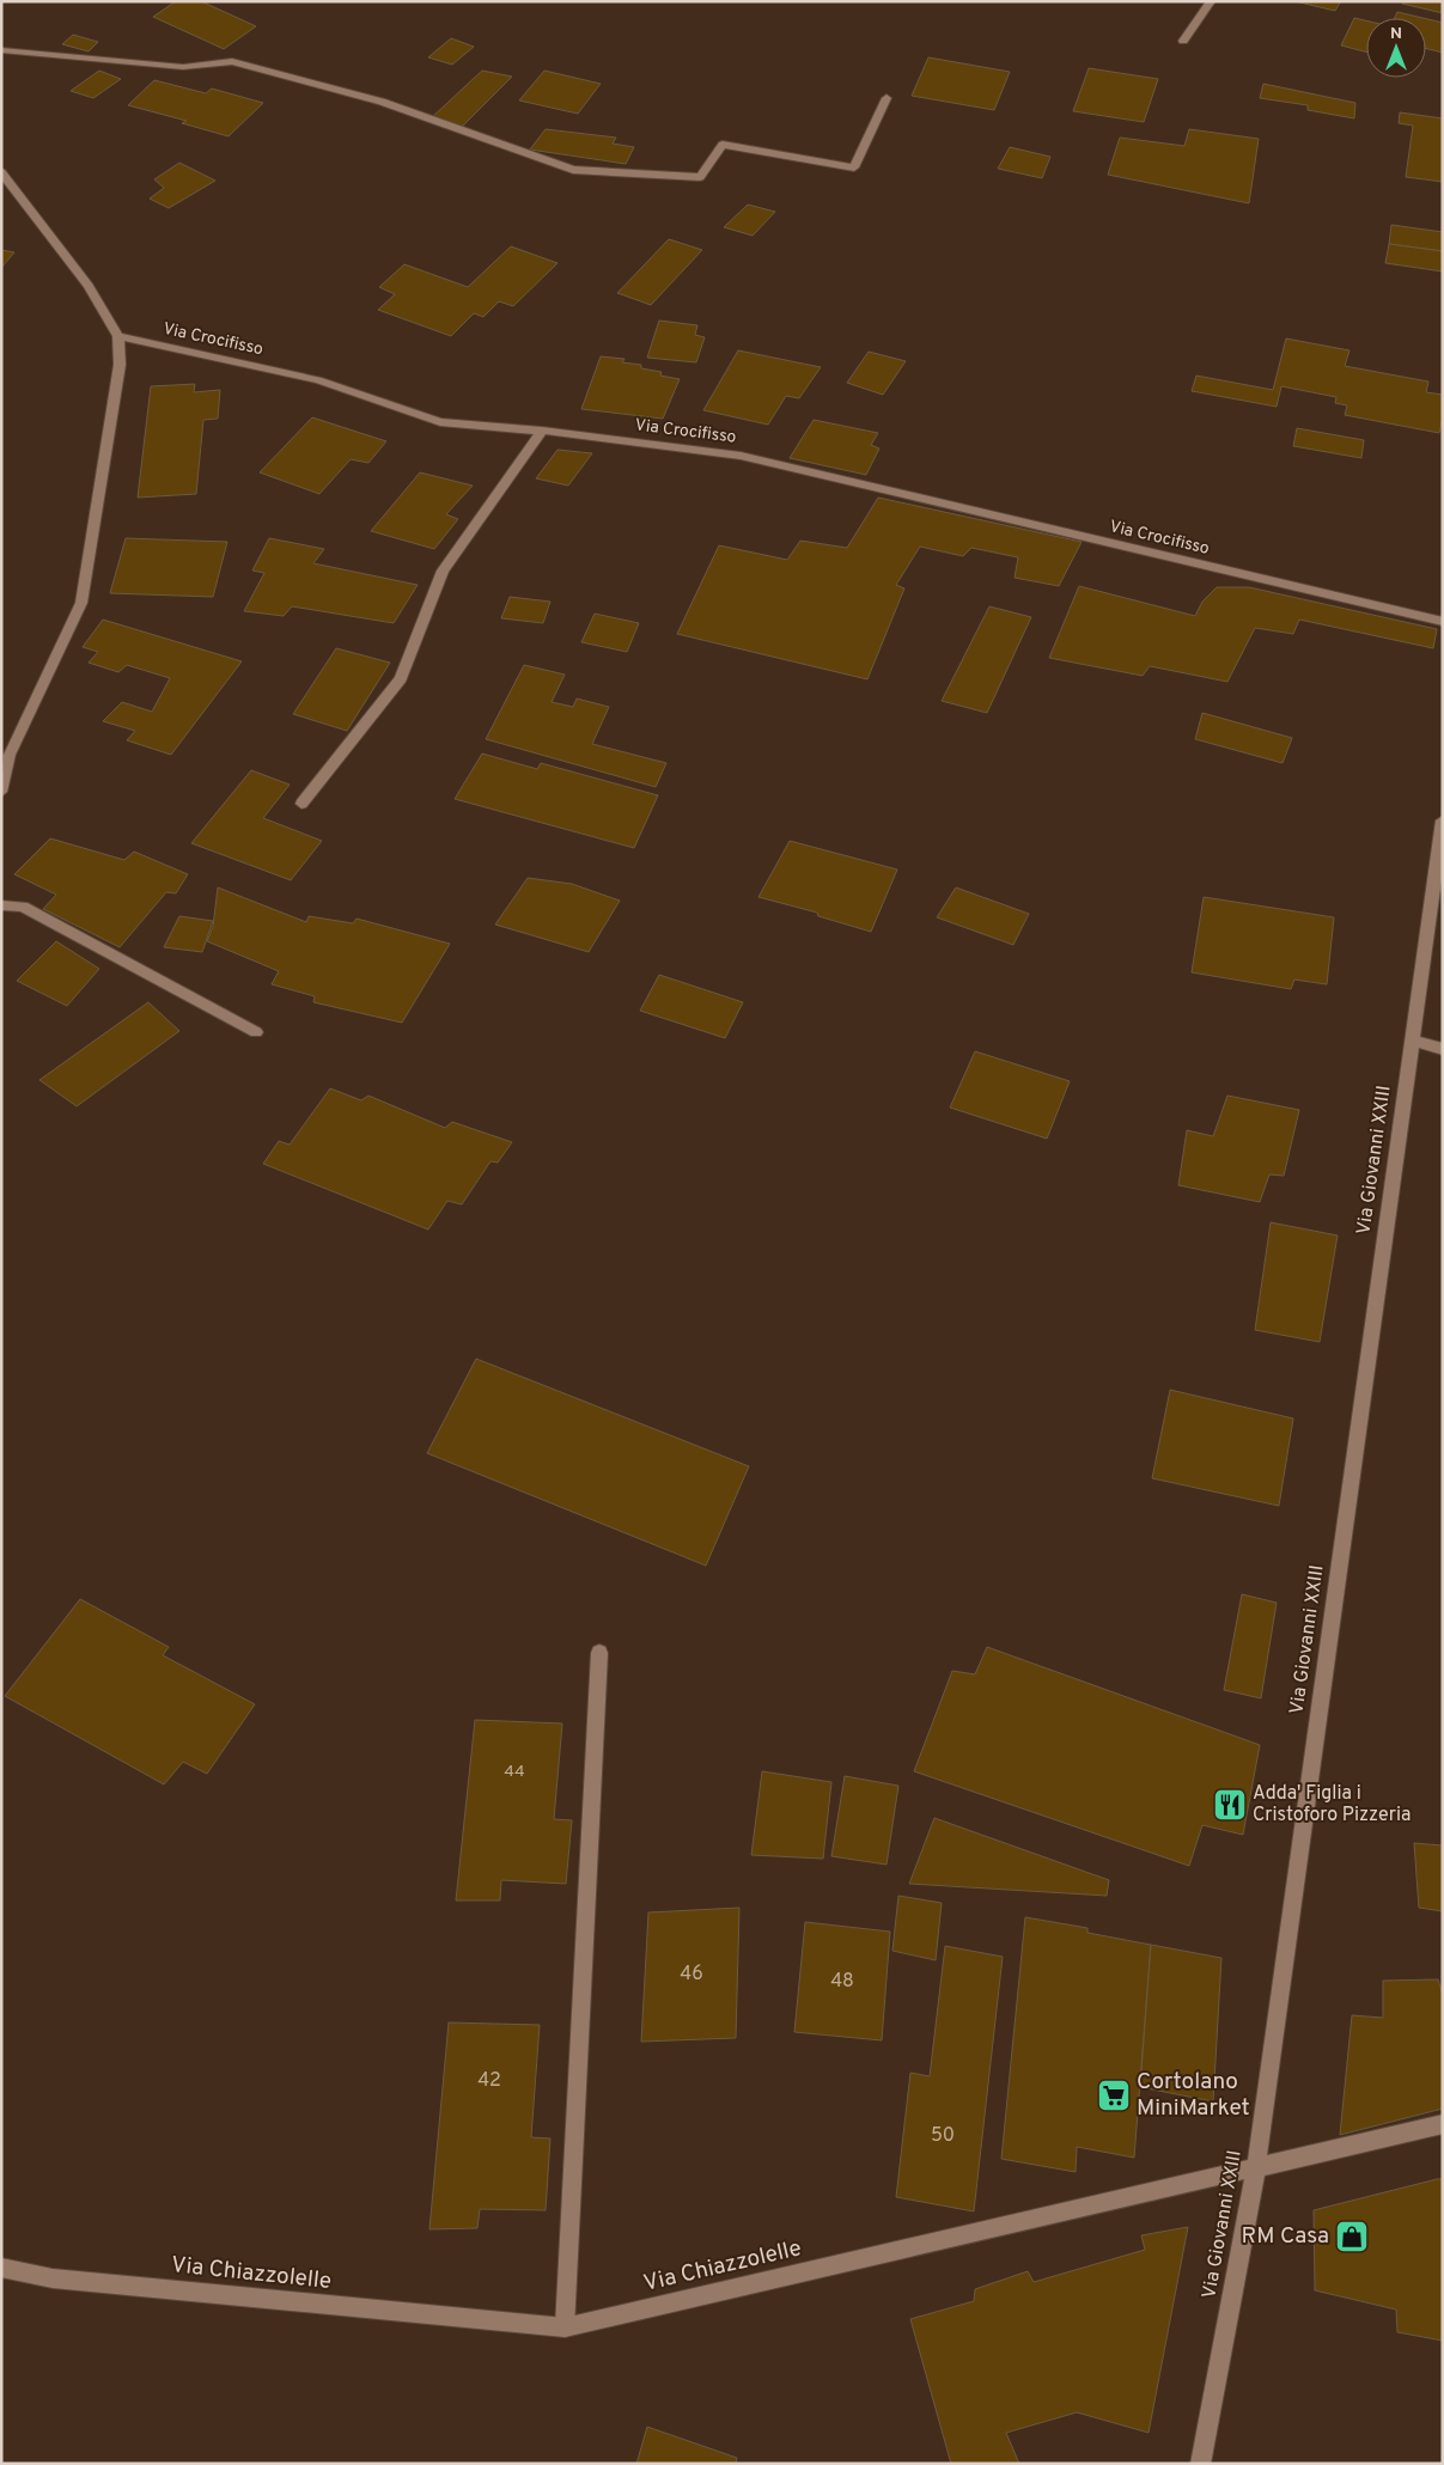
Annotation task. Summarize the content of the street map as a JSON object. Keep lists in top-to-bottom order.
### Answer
{
  "streets": {
    "street": ["Via Crocifisso", "Via Giovanni XXIII", "Via Chiazzolelle"]
  },
  "crossings": [
    ["Via Giovanni XXIII", "Via Chiazzolelle"]
  ],
  "places": {
    "restaurant": ["Adda' Figlia i Cristoforo Pizzeria"],
    "supermarket": ["Cortolano MiniMarket"],
    "shop": ["RM Casa"]
  },
  "house_numbers": [
    "44",
    "46",
    "48",
    "42",
    "50"
  ],
  "north": "top"
}
